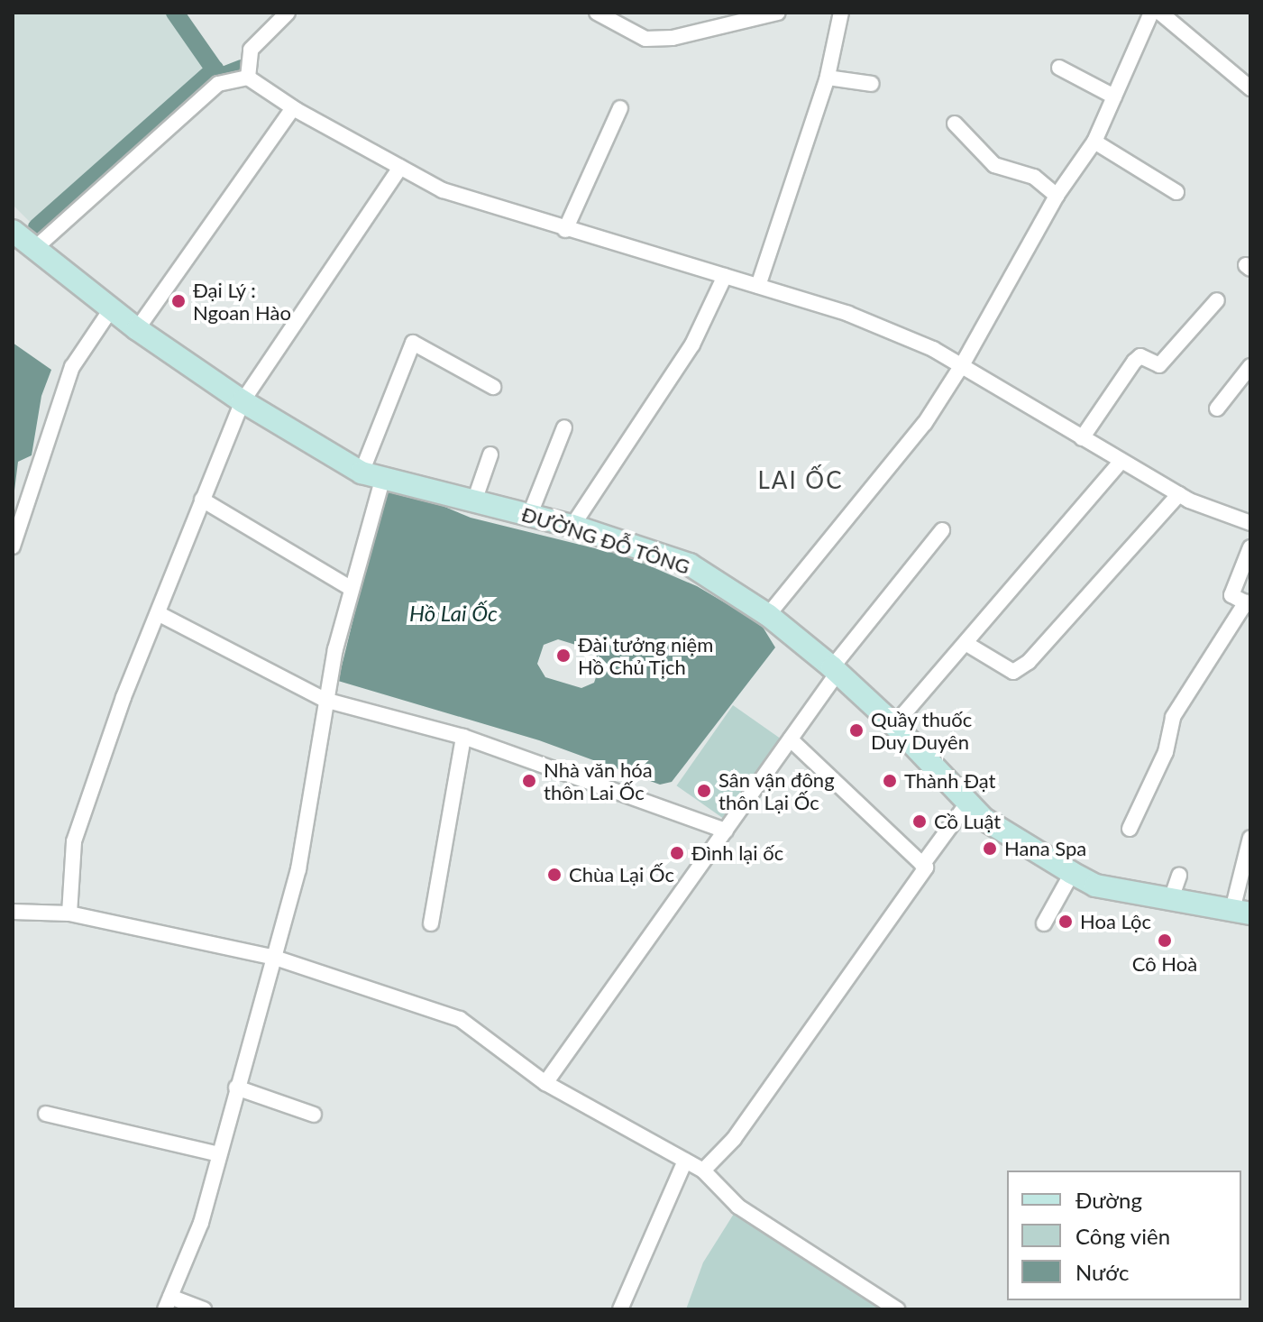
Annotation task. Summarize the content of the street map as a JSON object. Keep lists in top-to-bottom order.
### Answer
{
  "streets": {
    "main road": ["ĐƯỜNG ĐỖ TÔNG"]
  },
  "districts": ["LAI ỐC"],
  "water": ["Hồ Lai Ốc"],
  "places": [
    "Đại Lý : Ngoan Hào",
    "Đài tưởng niệm Hồ Chủ Tịch",
    "Quầy thuốc Duy Duyên",
    "Nhà văn hóa thôn Lai Ốc",
    "Thành Đạt",
    "Sân vận động thôn Lại Ốc",
    "Cồ Luật",
    "Hana Spa",
    "Đình lại ốc",
    "Chùa Lại Ốc",
    "Hoa Lộc",
    "Cô Hoà"
  ],
  "legend": ["Đường", "Công viên", "Nước"]
}
